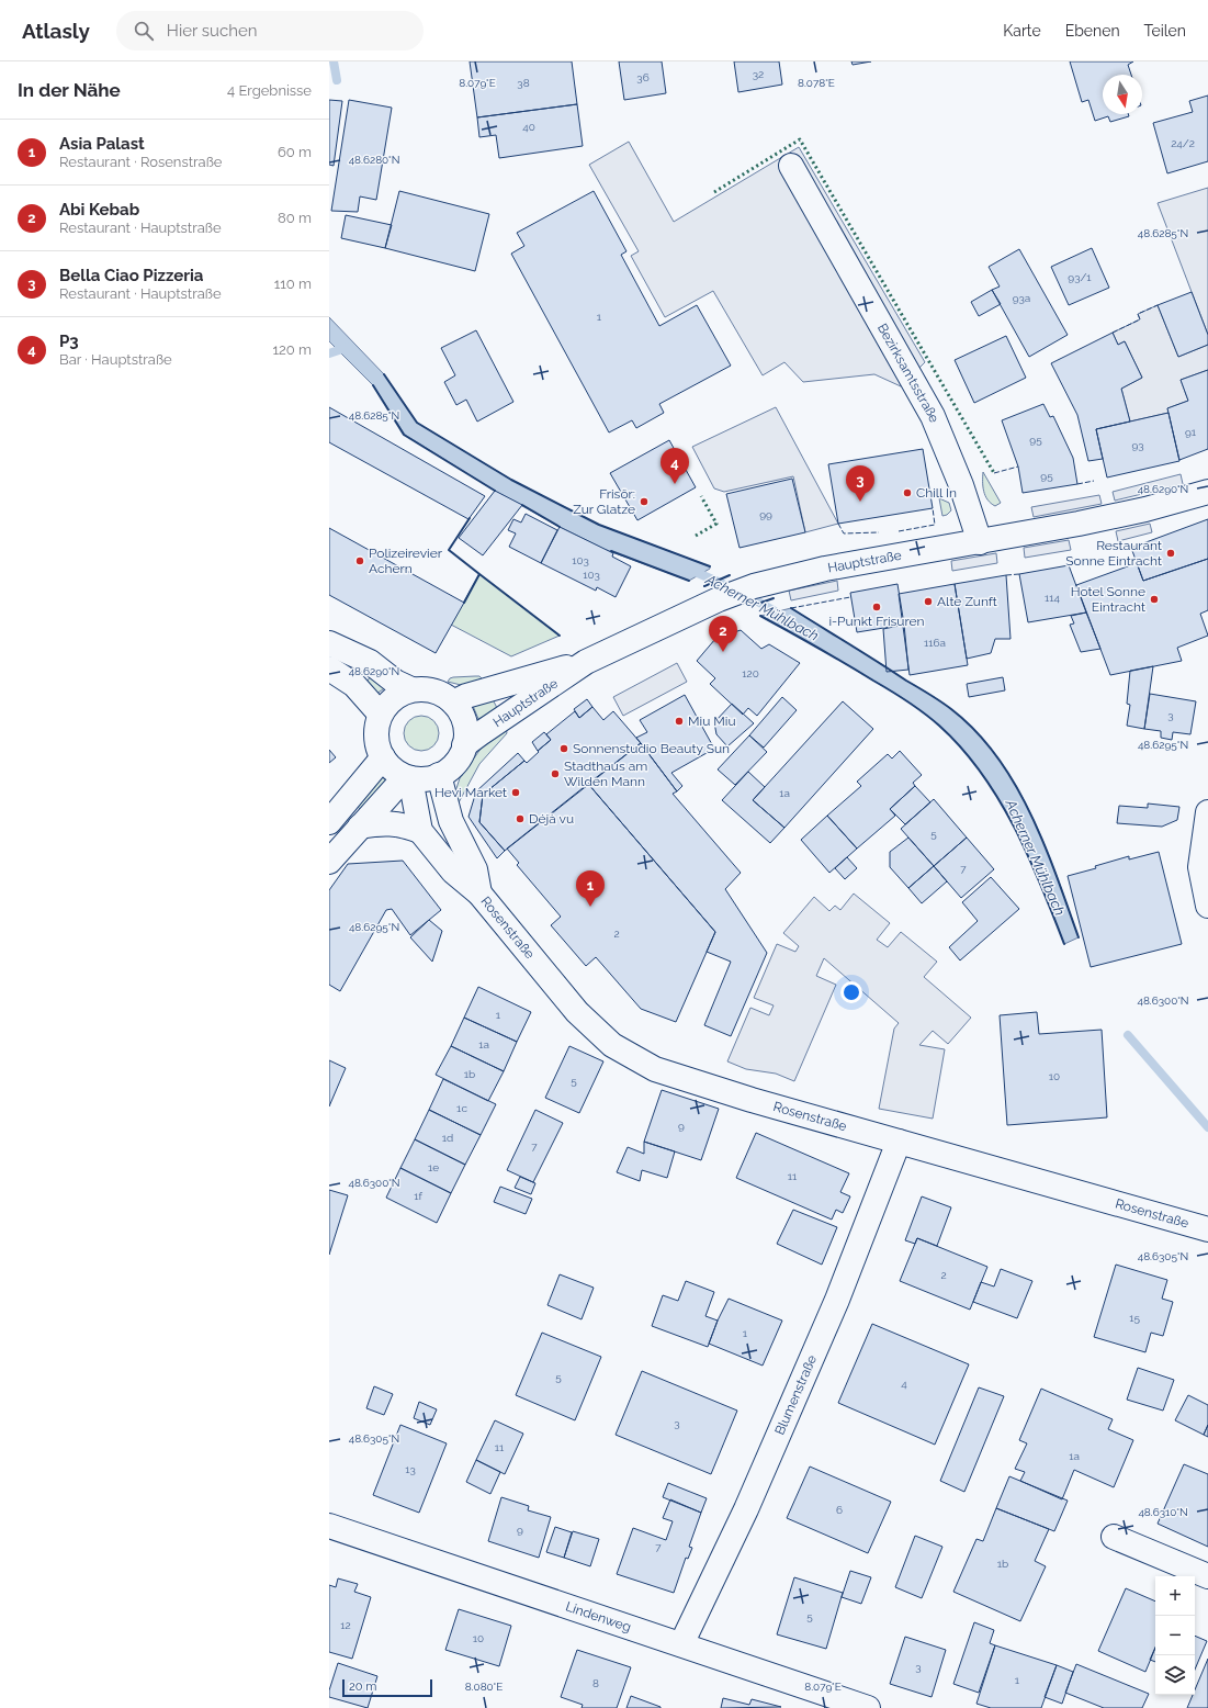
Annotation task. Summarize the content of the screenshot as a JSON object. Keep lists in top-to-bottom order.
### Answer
{
  "streets": {
    "street": [
      "Bezirksamtsstraße",
      "Hauptstraße",
      "Rosenstraße",
      "Blumenstraße",
      "Lindenweg"
    ]
  },
  "crossings": [
    ["Bezirksamtsstraße", "Hauptstraße"],
    ["Hauptstraße", "Rosenstraße"],
    ["Rosenstraße", "Blumenstraße"],
    ["Blumenstraße", "Lindenweg"]
  ],
  "water": ["Acherner Mühlbach"],
  "places": [
    "Chill In",
    "Frisör: Zur Glatze",
    "Restaurant Sonne Eintracht",
    "Polizeirevier Achern",
    "Hotel Sonne Eintracht",
    "Alte Zunft",
    "i-Punkt Frisuren",
    "Miu Miu",
    "Sonnenstudio Beauty Sun",
    "Stadthaus am Wilden Mann",
    "Hevi Market",
    "Déjà vu"
  ],
  "house_numbers": [
    "32",
    "36",
    "38",
    "40",
    "24/2",
    "93/1",
    "93a",
    "1",
    "91",
    "95",
    "93",
    "95",
    "99",
    "103",
    "103",
    "114",
    "116a",
    "120",
    "3",
    "1a",
    "5",
    "7",
    "2",
    "1",
    "1a",
    "1b",
    "10",
    "5",
    "1c",
    "9",
    "1d",
    "7",
    "1e",
    "11",
    "1f",
    "2",
    "15",
    "1",
    "5",
    "4",
    "3",
    "11",
    "1a",
    "13",
    "6",
    "9",
    "7",
    "1b",
    "5",
    "12",
    "10",
    "3",
    "1",
    "8"
  ],
  "scale_bar": "20 m",
  "north": "bottom",
  "page": {
    "header": "Atlasly",
    "search": "Hier suchen",
    "nav": ["Karte", "Ebenen", "Teilen"],
    "heading": ["In der Nähe", "4 Ergebnisse"],
    "list": [
      {
        "mark": "1",
        "name": "Asia Palast",
        "note": "Restaurant · Rosenstraße",
        "value": "60 m"
      },
      {
        "mark": "2",
        "name": "Abi Kebab",
        "note": "Restaurant · Hauptstraße",
        "value": "80 m"
      },
      {
        "mark": "3",
        "name": "Bella Ciao Pizzeria",
        "note": "Restaurant · Hauptstraße",
        "value": "110 m"
      },
      {
        "mark": "4",
        "name": "P3",
        "note": "Bar · Hauptstraße",
        "value": "120 m"
      }
    ],
    "pins": [
      "4",
      "3",
      "2",
      "1"
    ],
    "map_buttons": ["+", "−"],
    "scale": "20 m"
  },
  "coordinates": [
    "8.079°E",
    "8.078°E",
    "48.6280°N",
    "48.6285°N",
    "48.6290°N",
    "48.6295°N",
    "48.6300°N",
    "48.6305°N",
    "48.6310°N",
    "8.080°E"
  ]
}
